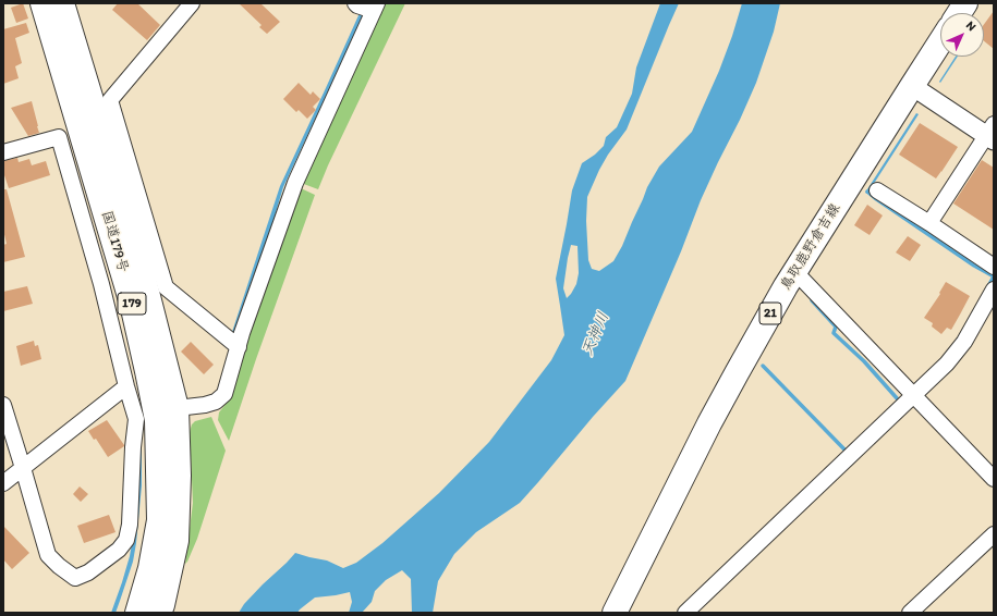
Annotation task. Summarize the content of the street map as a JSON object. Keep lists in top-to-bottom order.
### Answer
{
  "streets": {
    "main road": [
      "国道179号",
      "鳥取鹿野倉吉線",
      "179",
      "21"
    ]
  },
  "water": ["天神川"],
  "north": "top right"
}
